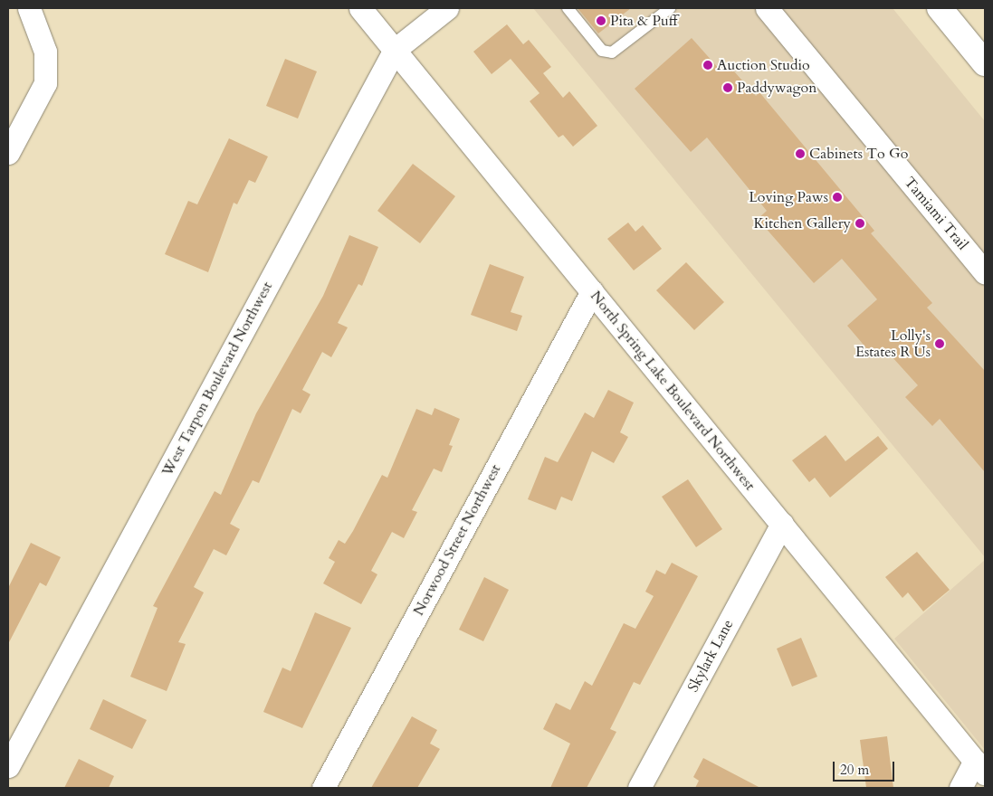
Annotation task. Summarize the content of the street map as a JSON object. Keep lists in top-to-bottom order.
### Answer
{
  "streets": {
    "street": [
      "Tamiami Trail",
      "West Tarpon Boulevard Northwest",
      "North Spring Lake Boulevard Northwest",
      "Norwood Street Northwest",
      "Skylark Lane"
    ]
  },
  "crossings": [
    ["West Tarpon Boulevard Northwest", "North Spring Lake Boulevard Northwest"],
    ["North Spring Lake Boulevard Northwest", "Norwood Street Northwest"],
    ["North Spring Lake Boulevard Northwest", "Skylark Lane"]
  ],
  "places": [
    "Pita & Puff",
    "Auction Studio",
    "Paddywagon",
    "Cabinets To Go",
    "Loving Paws",
    "Kitchen Gallery",
    "Lolly's Estates R Us"
  ],
  "scale_bar": "20 m"
}
